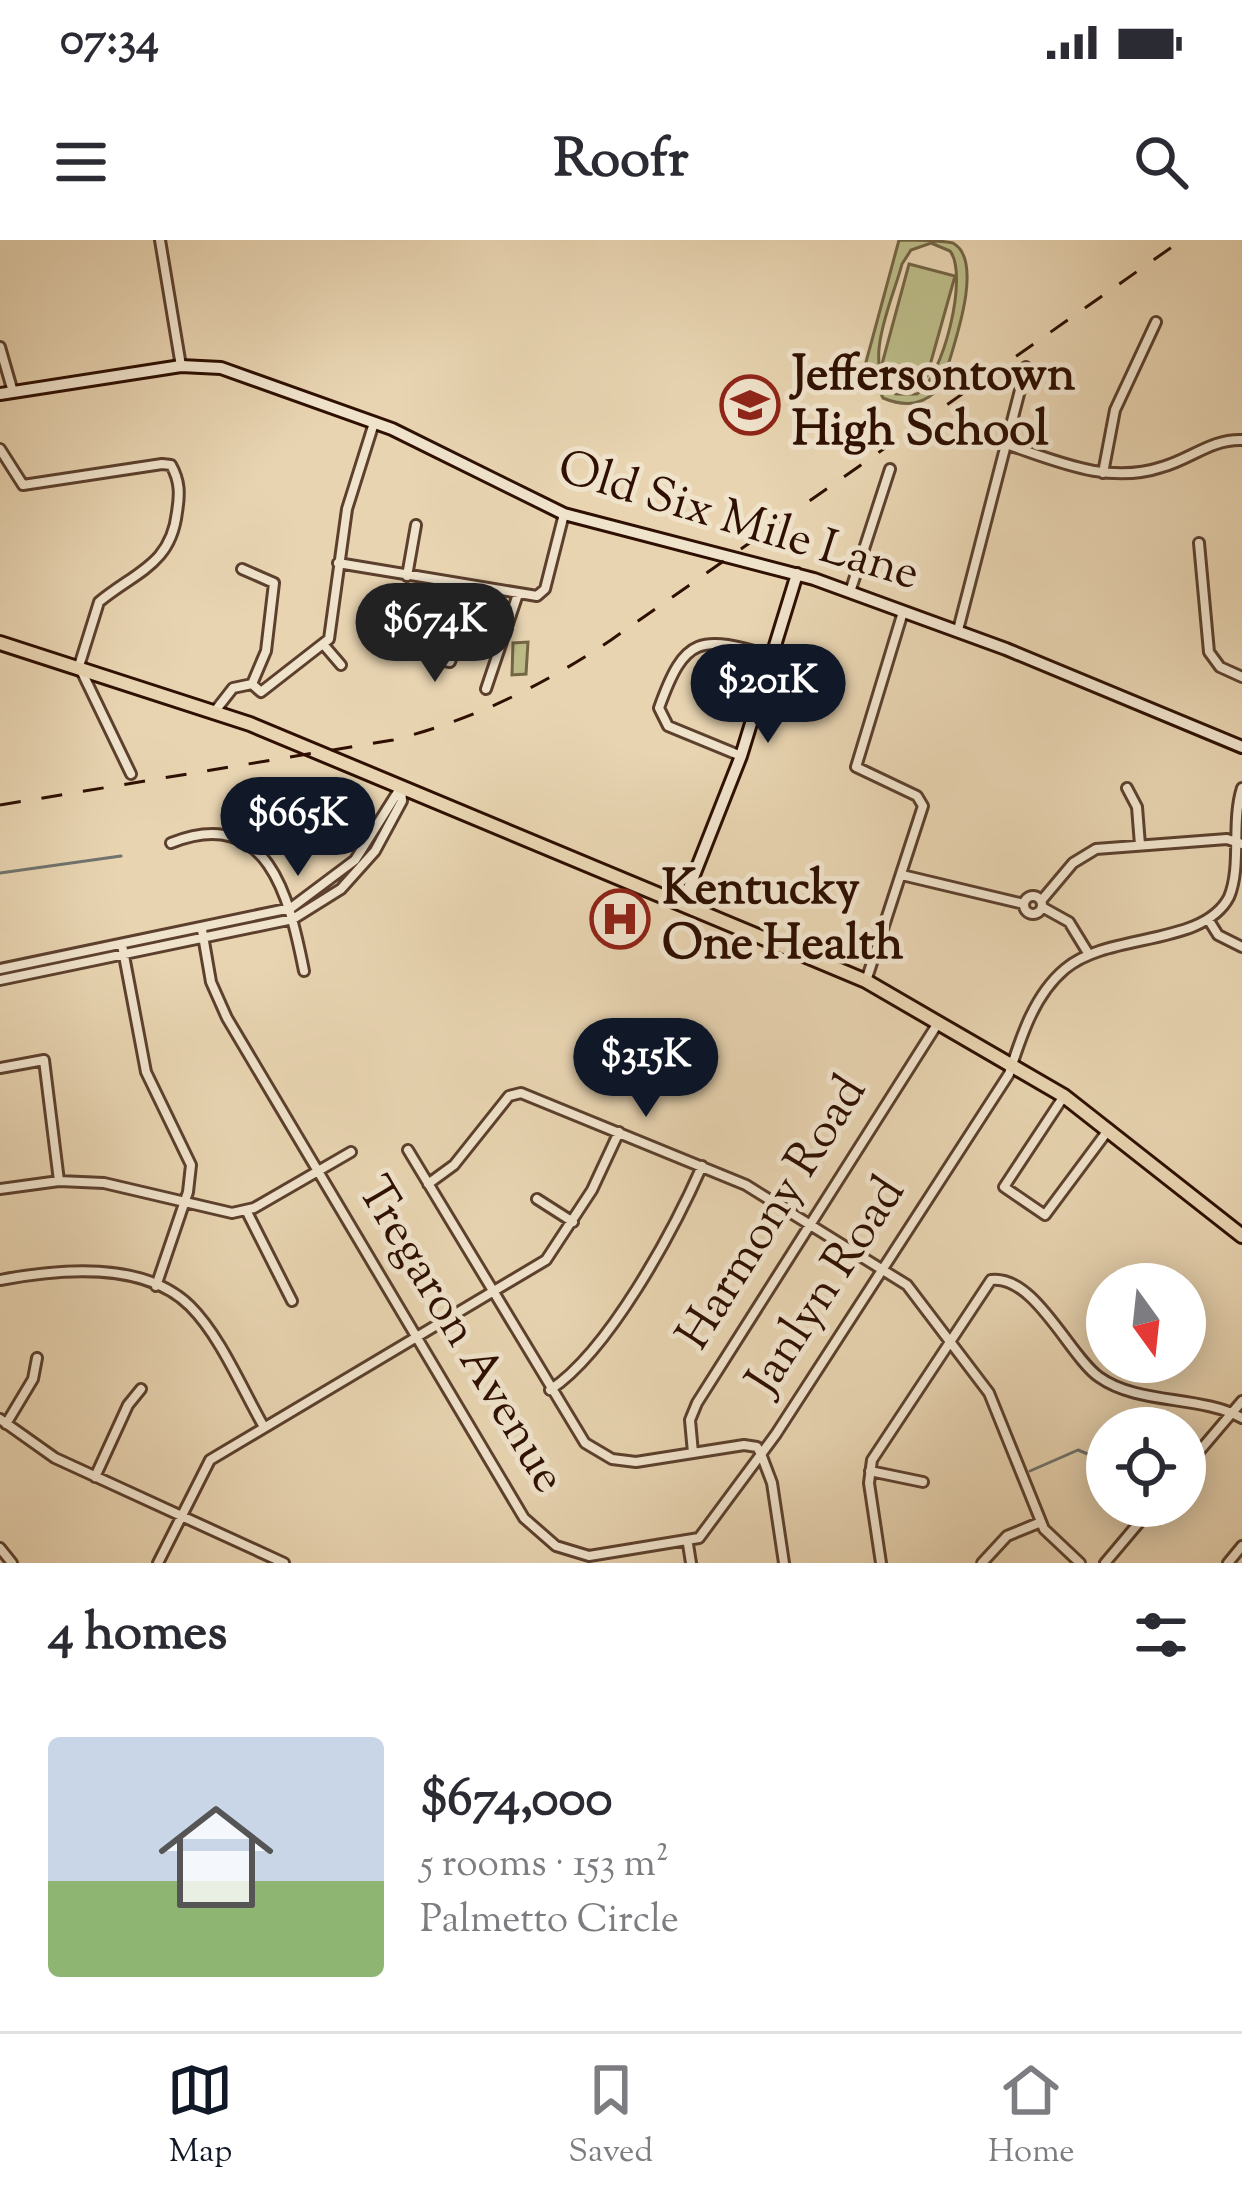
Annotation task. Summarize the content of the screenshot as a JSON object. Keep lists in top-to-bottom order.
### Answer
{
  "streets": {
    "street": [
      "Old Six Mile Lane",
      "Harmony Road",
      "Janlyn Road",
      "Tregaron Avenue"
    ]
  },
  "places": {
    "school or university": ["Jeffersontown High School"],
    "hospital": ["Kentucky One Health"]
  },
  "north": "bottom",
  "page": {
    "status": "07:34",
    "header": "Roofr",
    "price": [
      "$674K",
      "$201K",
      "$665K",
      "$315K"
    ],
    "heading": "4 homes",
    "list": [
      {
        "name": "$674,000",
        "note": "5 rooms · 153 m² · Palmetto Circle"
      }
    ],
    "tabs": ["Map", "Saved", "Home"]
  }
}
